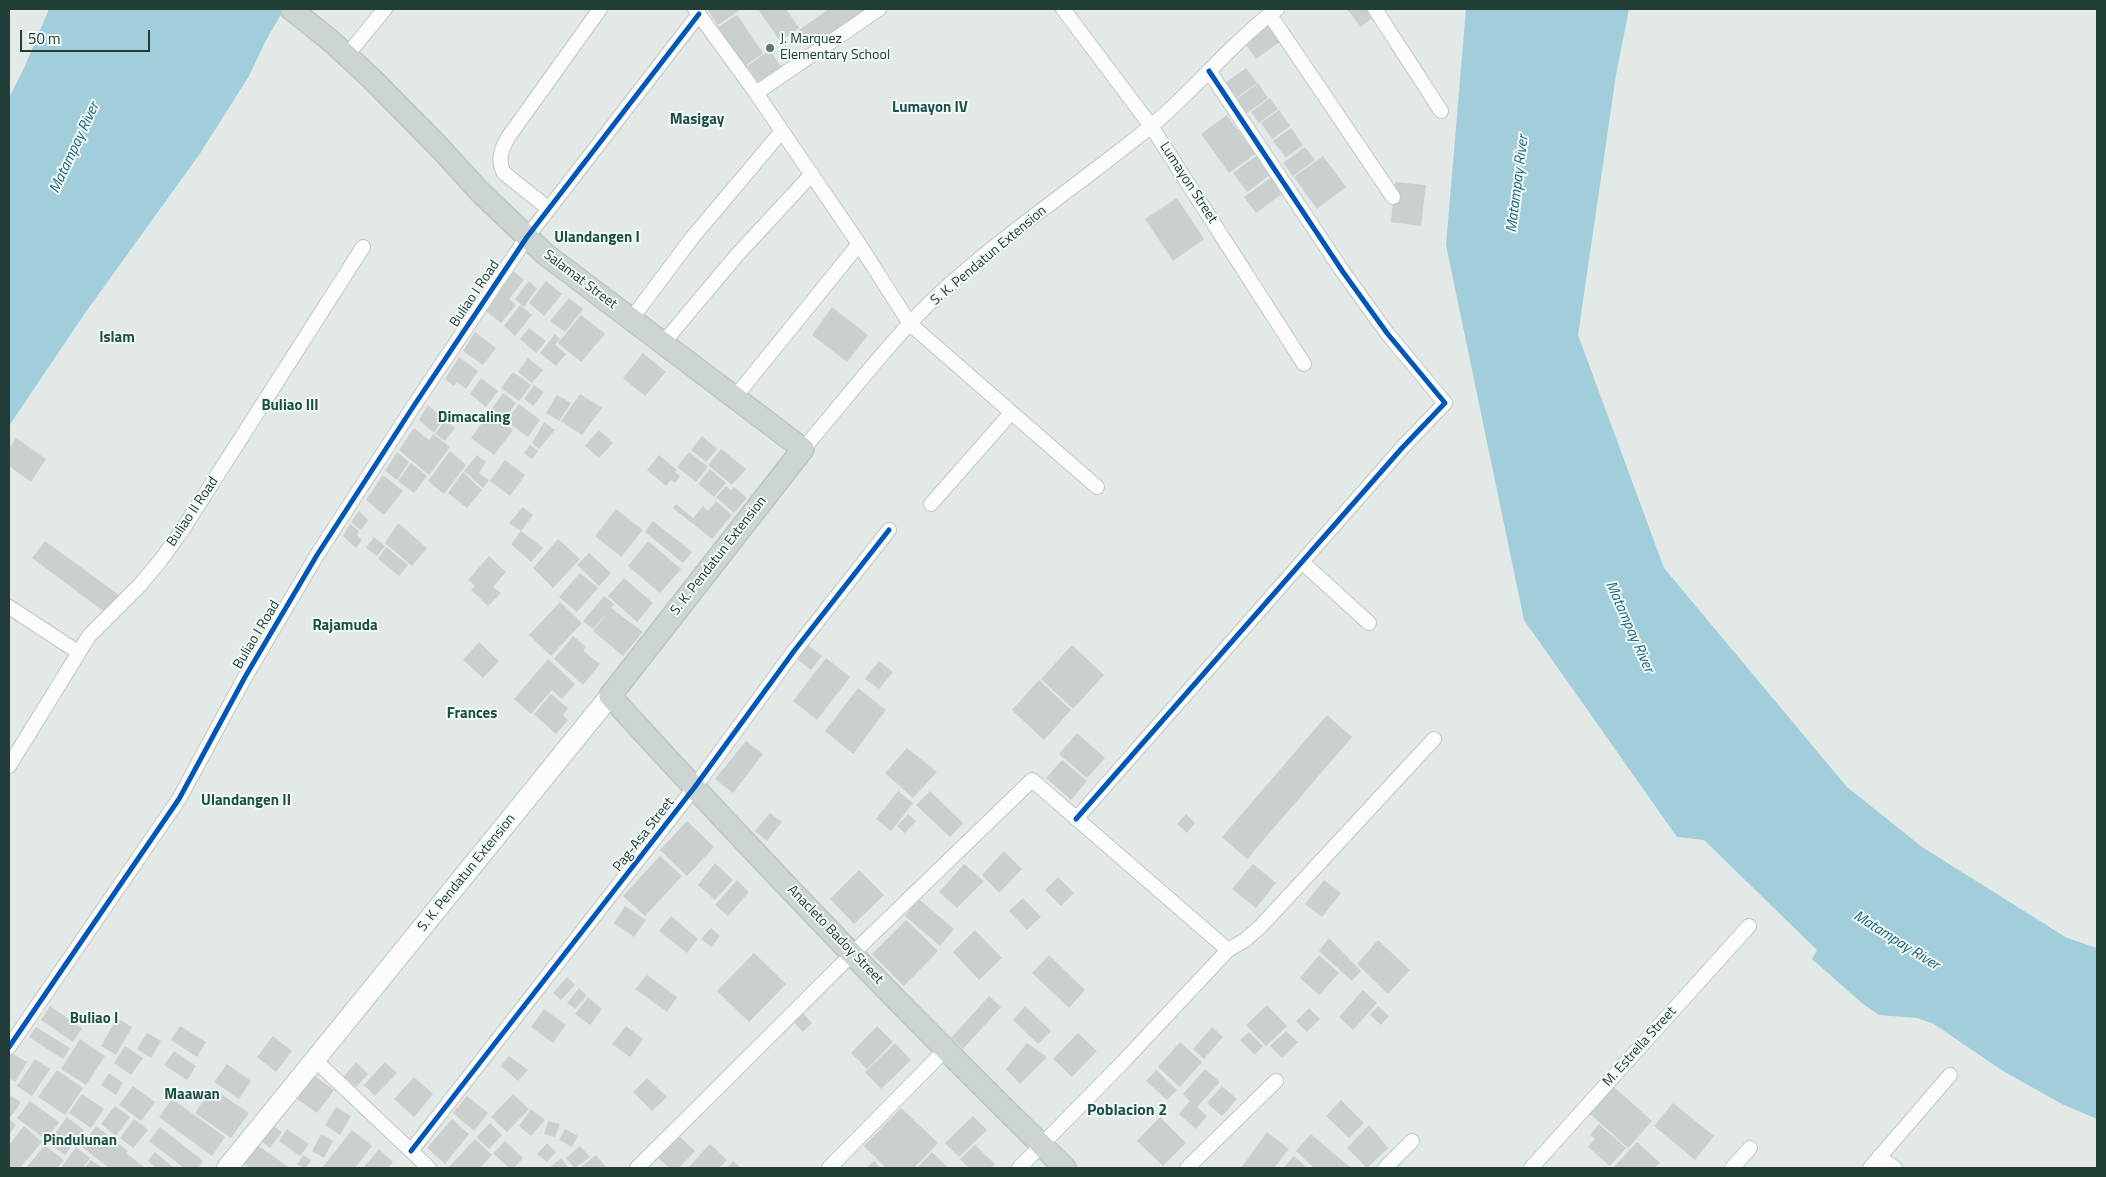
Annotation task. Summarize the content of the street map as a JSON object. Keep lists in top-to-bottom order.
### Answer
{
  "streets": {
    "main road": ["S. K. Pendatun Extension", "Salamat Street", "Anacleto Badoy Street"],
    "street": [
      "Lumayon Street",
      "Buliao I Road",
      "Buliao II Road",
      "Pag-Asa Street",
      "M. Estrella Street"
    ]
  },
  "crossings": [
    ["Lumayon Street", "S. K. Pendatun Extension"],
    ["S. K. Pendatun Extension", "Salamat Street"],
    ["S. K. Pendatun Extension", "Anacleto Badoy Street"],
    ["Salamat Street", "Buliao I Road"],
    ["Pag-Asa Street", "Anacleto Badoy Street"]
  ],
  "districts": [
    "Lumayon IV",
    "Masigay",
    "Ulandangen I",
    "Islam",
    "Buliao III",
    "Dimacaling",
    "Rajamuda",
    "Frances",
    "Ulandangen II",
    "Buliao I",
    "Maawan",
    "Poblacion 2",
    "Pindulunan"
  ],
  "water": ["Matampay River"],
  "places": ["J. Marquez Elementary School"],
  "scale_bar": "50 m"
}
